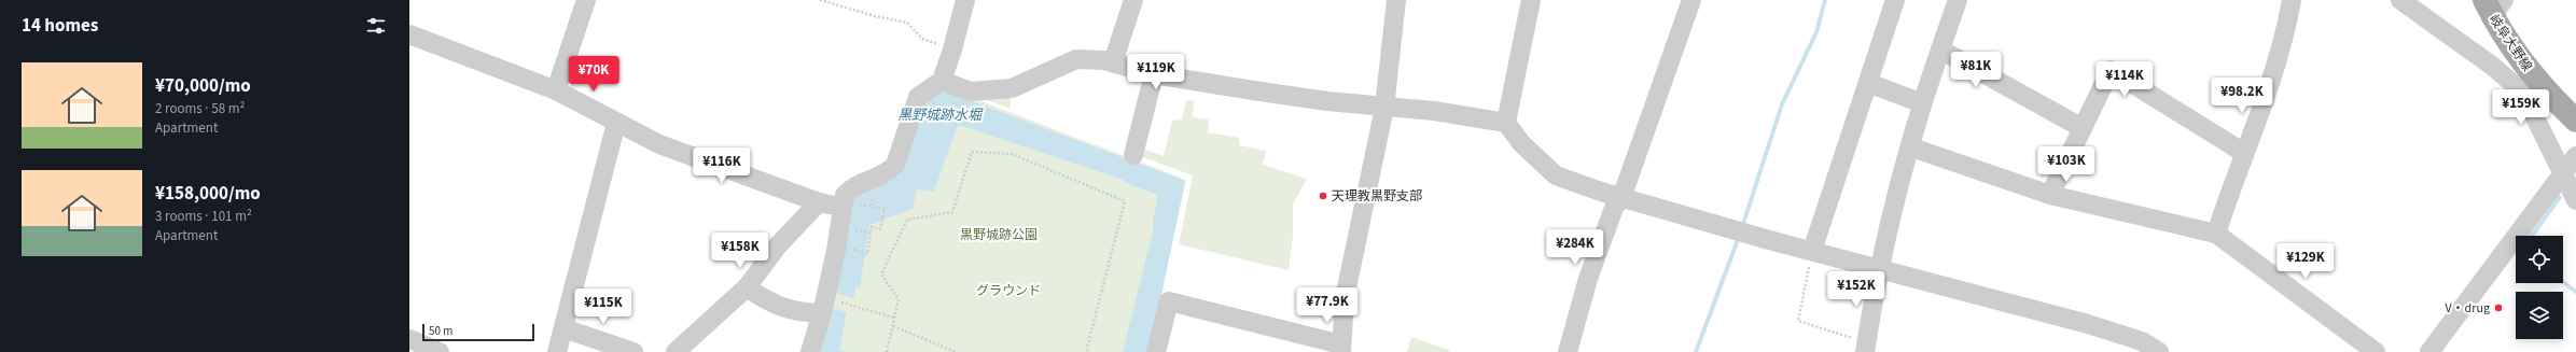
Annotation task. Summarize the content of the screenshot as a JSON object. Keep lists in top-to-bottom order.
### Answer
{
  "streets": {
    "main road": ["岐阜大野線"]
  },
  "water": ["黒野城跡水堀"],
  "parks": ["黒野城跡公園", "グラウンド"],
  "places": ["天理教黒野支部", "V・drug"],
  "scale_bar": "50 m",
  "page": {
    "heading": "14 homes",
    "list": [
      {
        "name": "¥70,000/mo",
        "note": "2 rooms · 58 m² · Apartment"
      },
      {
        "name": "¥158,000/mo",
        "note": "3 rooms · 101 m² · Apartment"
      }
    ],
    "price": [
      "¥81K",
      "¥119K",
      "¥70K",
      "¥114K",
      "¥98.2K",
      "¥159K",
      "¥103K",
      "¥116K",
      "¥284K",
      "¥158K",
      "¥129K",
      "¥152K",
      "¥77.9K",
      "¥115K"
    ],
    "scale": "50 m"
  }
}
